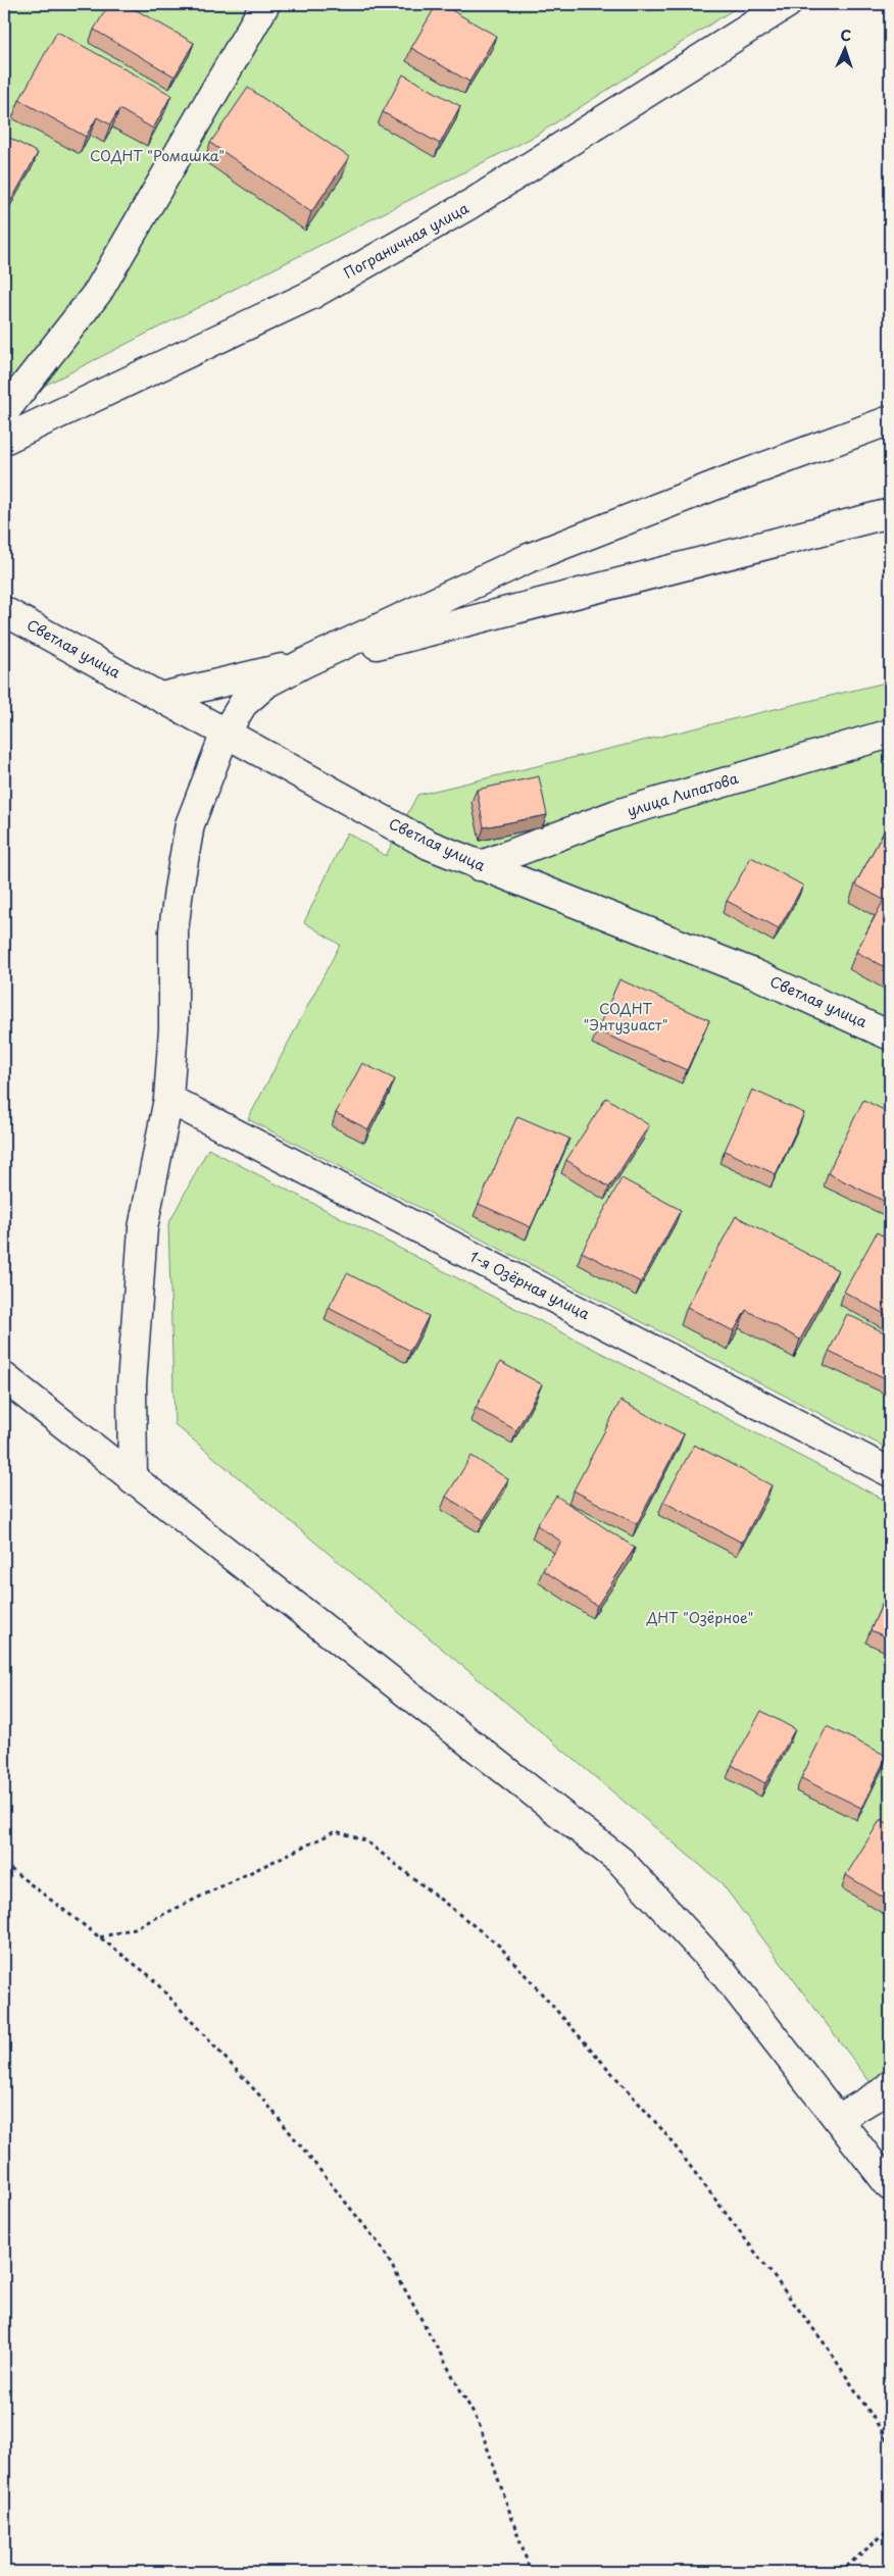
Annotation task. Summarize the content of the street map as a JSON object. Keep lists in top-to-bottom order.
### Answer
{
  "streets": {
    "street": [
      "Пограничная улица",
      "Светлая улица",
      "улица Липатова",
      "1-я Озёрная улица"
    ]
  },
  "crossings": [
    ["Светлая улица", "улица Липатова"]
  ],
  "parks": ["СОДНТ \"Ромашка\"", "СОДНТ \"Энтузиаст\"", "ДНТ \"Озёрное\""],
  "north": "top"
}
